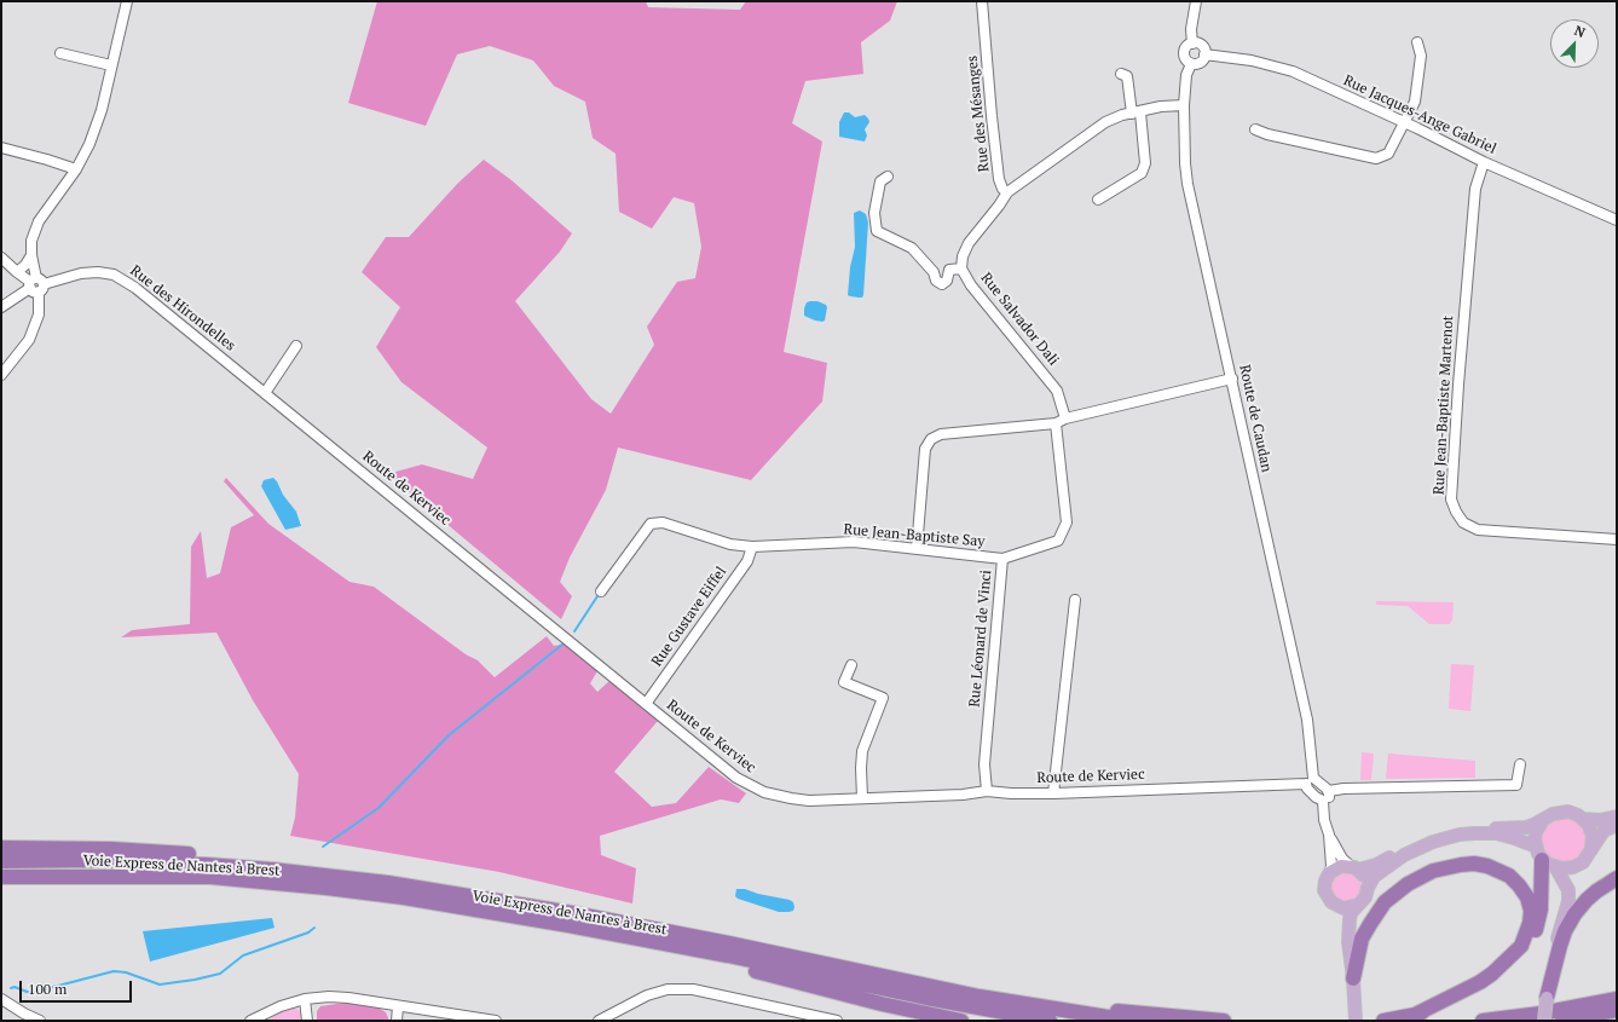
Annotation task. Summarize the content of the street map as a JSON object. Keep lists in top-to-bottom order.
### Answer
{
  "streets": {
    "highway": ["Voie Express de Nantes à Brest"],
    "street": [
      "Rue des Mésanges",
      "Rue Jacques-Ange Gabriel",
      "Rue des Hirondelles",
      "Rue Salvador Dali",
      "Rue Jean-Baptiste Martenot",
      "Route de Caudan",
      "Route de Kerviec",
      "Rue Jean-Baptiste Say",
      "Rue Gustave Eiffel",
      "Rue Léonard de Vinci"
    ]
  },
  "crossings": [
    ["Rue des Mésanges", "Rue Salvador Dali"],
    ["Rue Jacques-Ange Gabriel", "Rue Jean-Baptiste Martenot"],
    ["Rue Jacques-Ange Gabriel", "Route de Caudan"],
    ["Rue des Hirondelles", "Route de Kerviec"],
    ["Rue Salvador Dali", "Rue Léonard de Vinci"],
    ["Route de Caudan", "Route de Kerviec"],
    ["Route de Kerviec", "Rue Gustave Eiffel"],
    ["Route de Kerviec", "Rue Léonard de Vinci"],
    ["Rue Jean-Baptiste Say", "Rue Gustave Eiffel"],
    ["Rue Jean-Baptiste Say", "Rue Léonard de Vinci"]
  ],
  "scale_bar": "100 m",
  "north": "top right"
}
